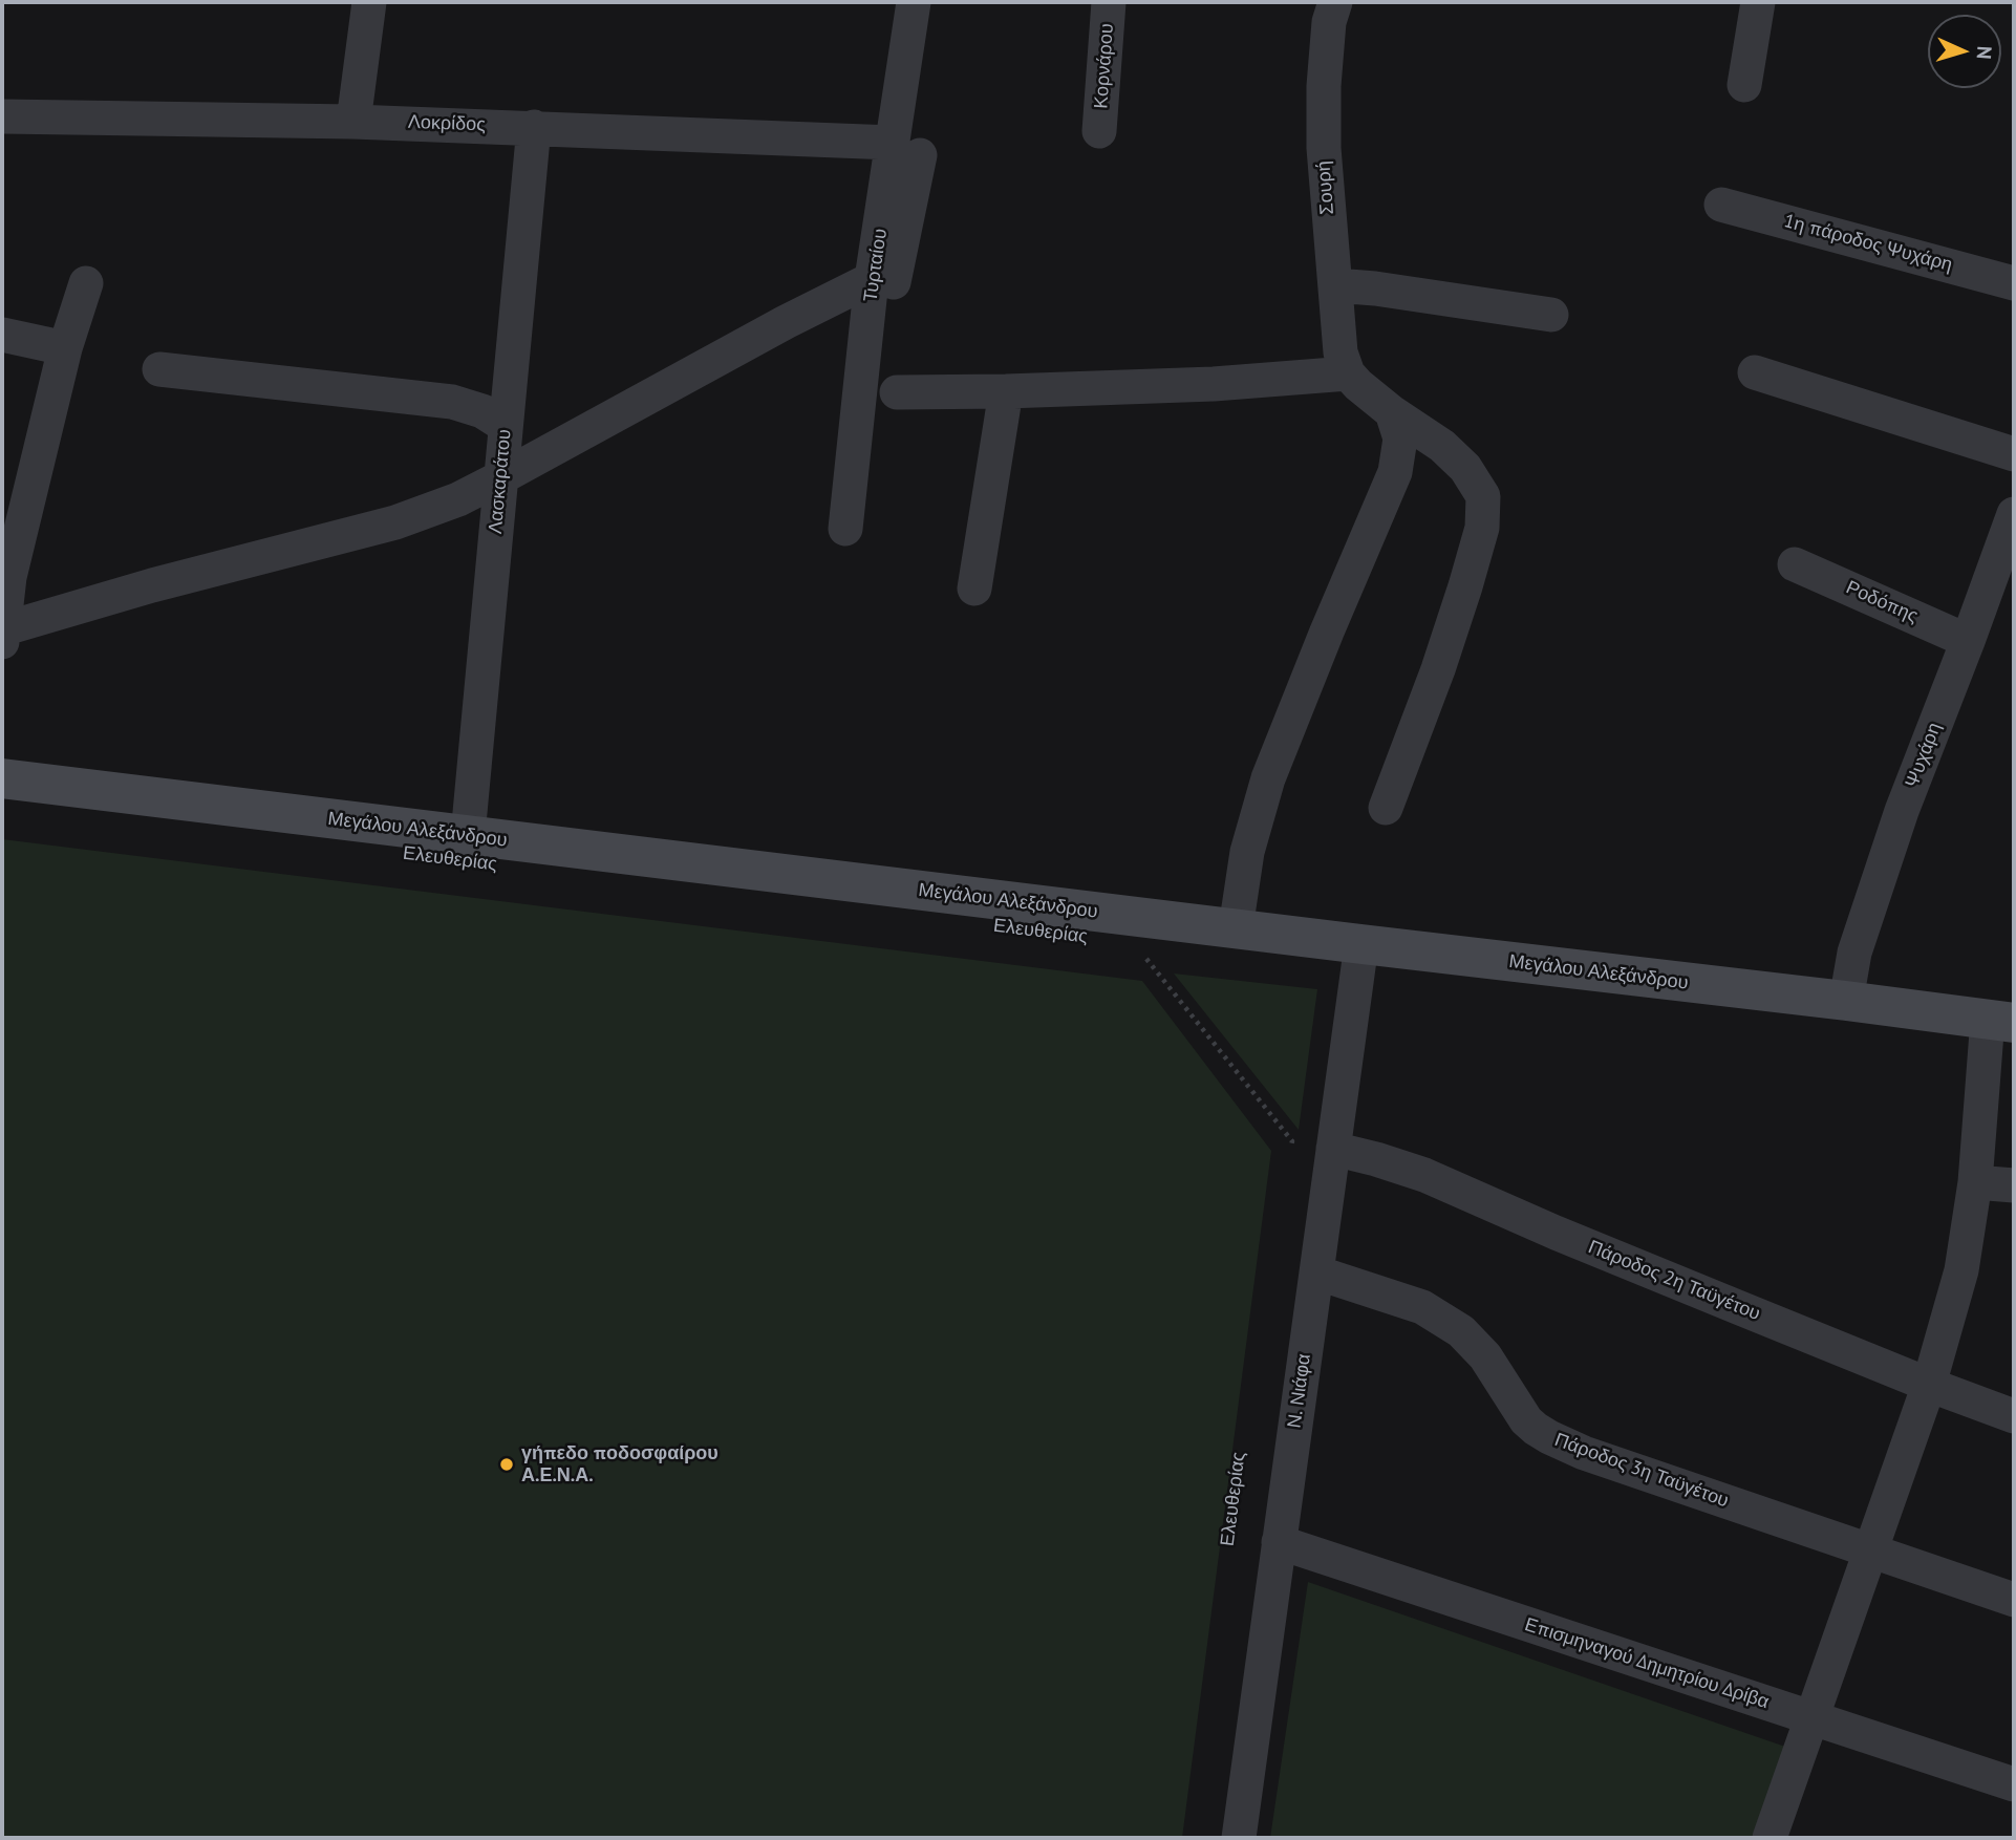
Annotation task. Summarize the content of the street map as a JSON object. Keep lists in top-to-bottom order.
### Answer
{
  "streets": {
    "street": [
      "Κορνάρου",
      "Λοκρίδος",
      "Σουρή",
      "1η πάροδος Ψυχάρη",
      "Τυρταίου",
      "Λασκαράτου",
      "Ροδόπης",
      "Ψυχάρη",
      "Μεγάλου Αλεξάνδρου",
      "Πάροδος 2η Ταϋγέτου",
      "Ν. Νιάφα",
      "Πάροδος 3η Ταϋγέτου",
      "Επισμηναγού Δημητρίου Δρίβα"
    ]
  },
  "crossings": [
    ["Λοκρίδος", "Τυρταίου"],
    ["Λοκρίδος", "Λασκαράτου"],
    ["Λασκαράτου", "Μεγάλου Αλεξάνδρου"],
    ["Ροδόπης", "Ψυχάρη"],
    ["Ψυχάρη", "Μεγάλου Αλεξάνδρου"],
    ["Μεγάλου Αλεξάνδρου", "Ν. Νιάφα"],
    ["Πάροδος 2η Ταϋγέτου", "Ν. Νιάφα"],
    ["Ν. Νιάφα", "Πάροδος 3η Ταϋγέτου"],
    ["Ν. Νιάφα", "Επισμηναγού Δημητρίου Δρίβα"]
  ],
  "places": ["γήπεδο ποδοσφαίρου Α.Ε.Ν.Α."],
  "north": "right"
}
